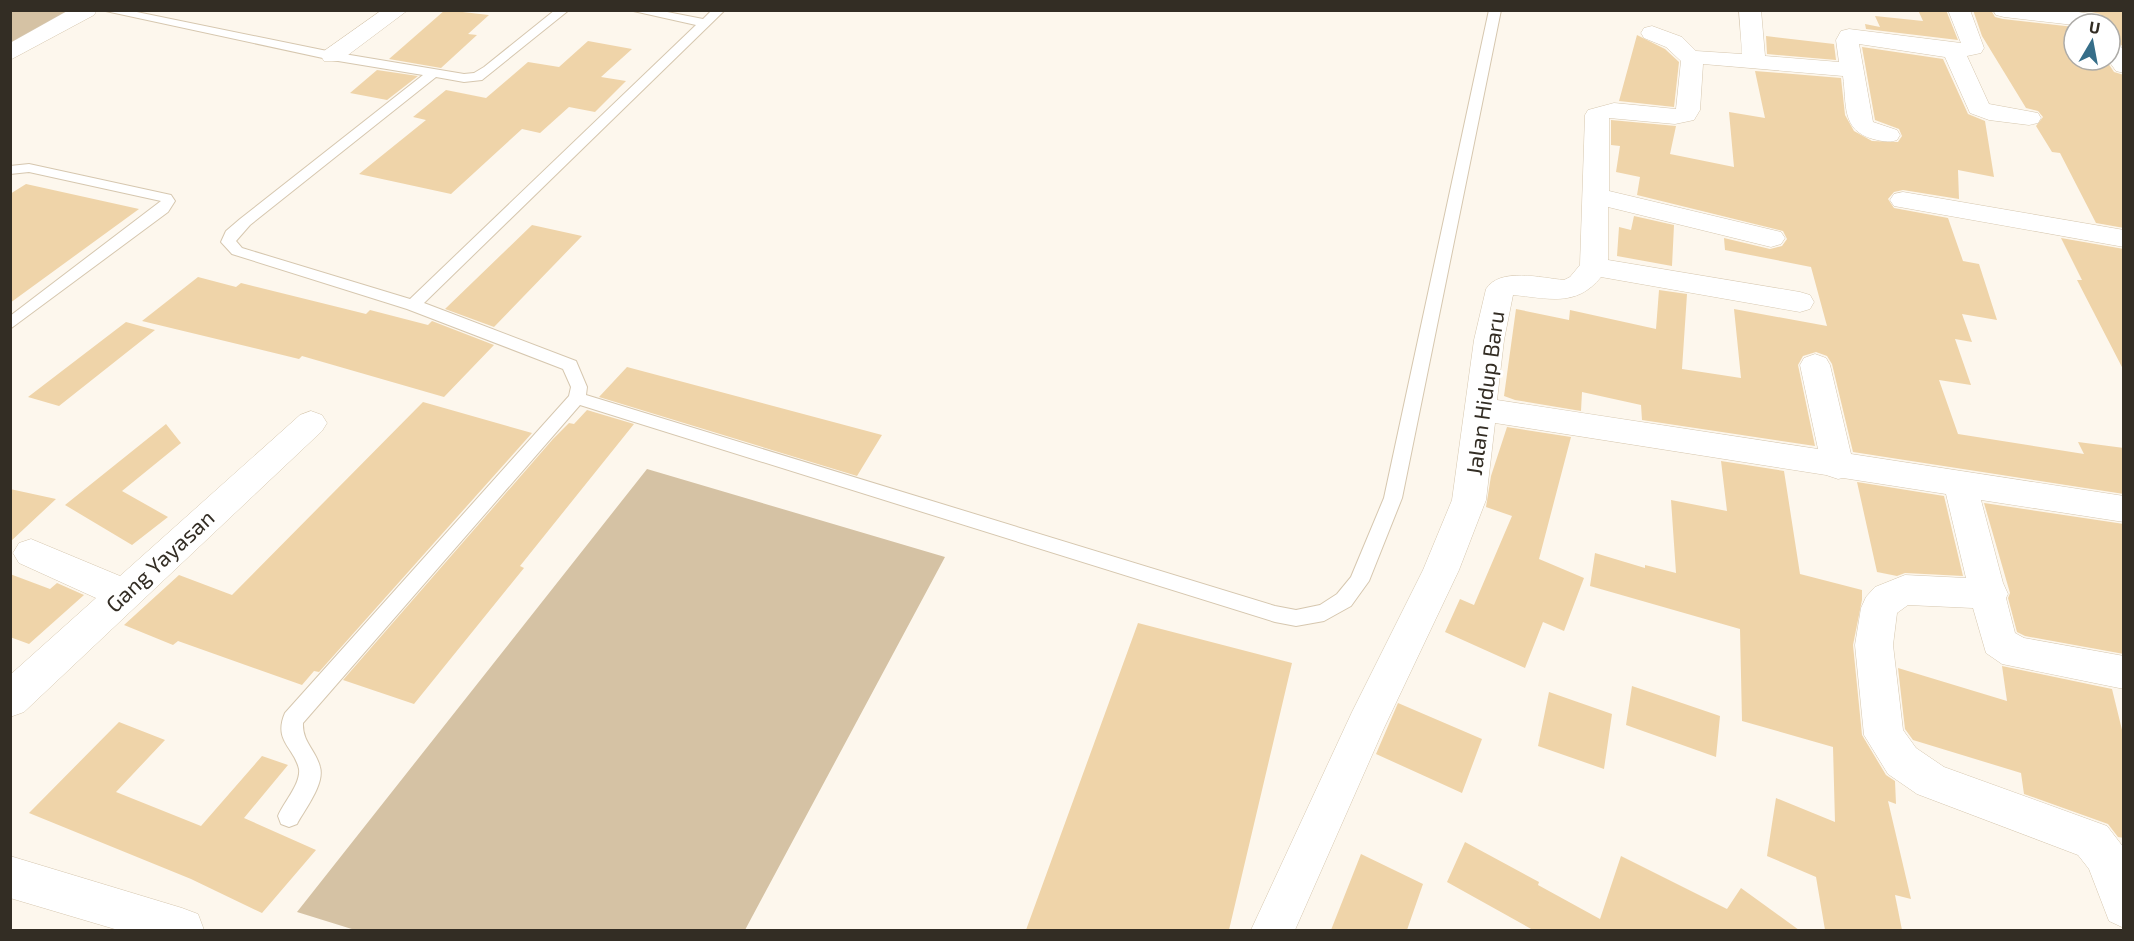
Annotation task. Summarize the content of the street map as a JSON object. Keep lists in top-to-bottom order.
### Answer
{
  "streets": {
    "street": ["Jalan Hidup Baru", "Gang Yayasan"]
  },
  "north": "top"
}
